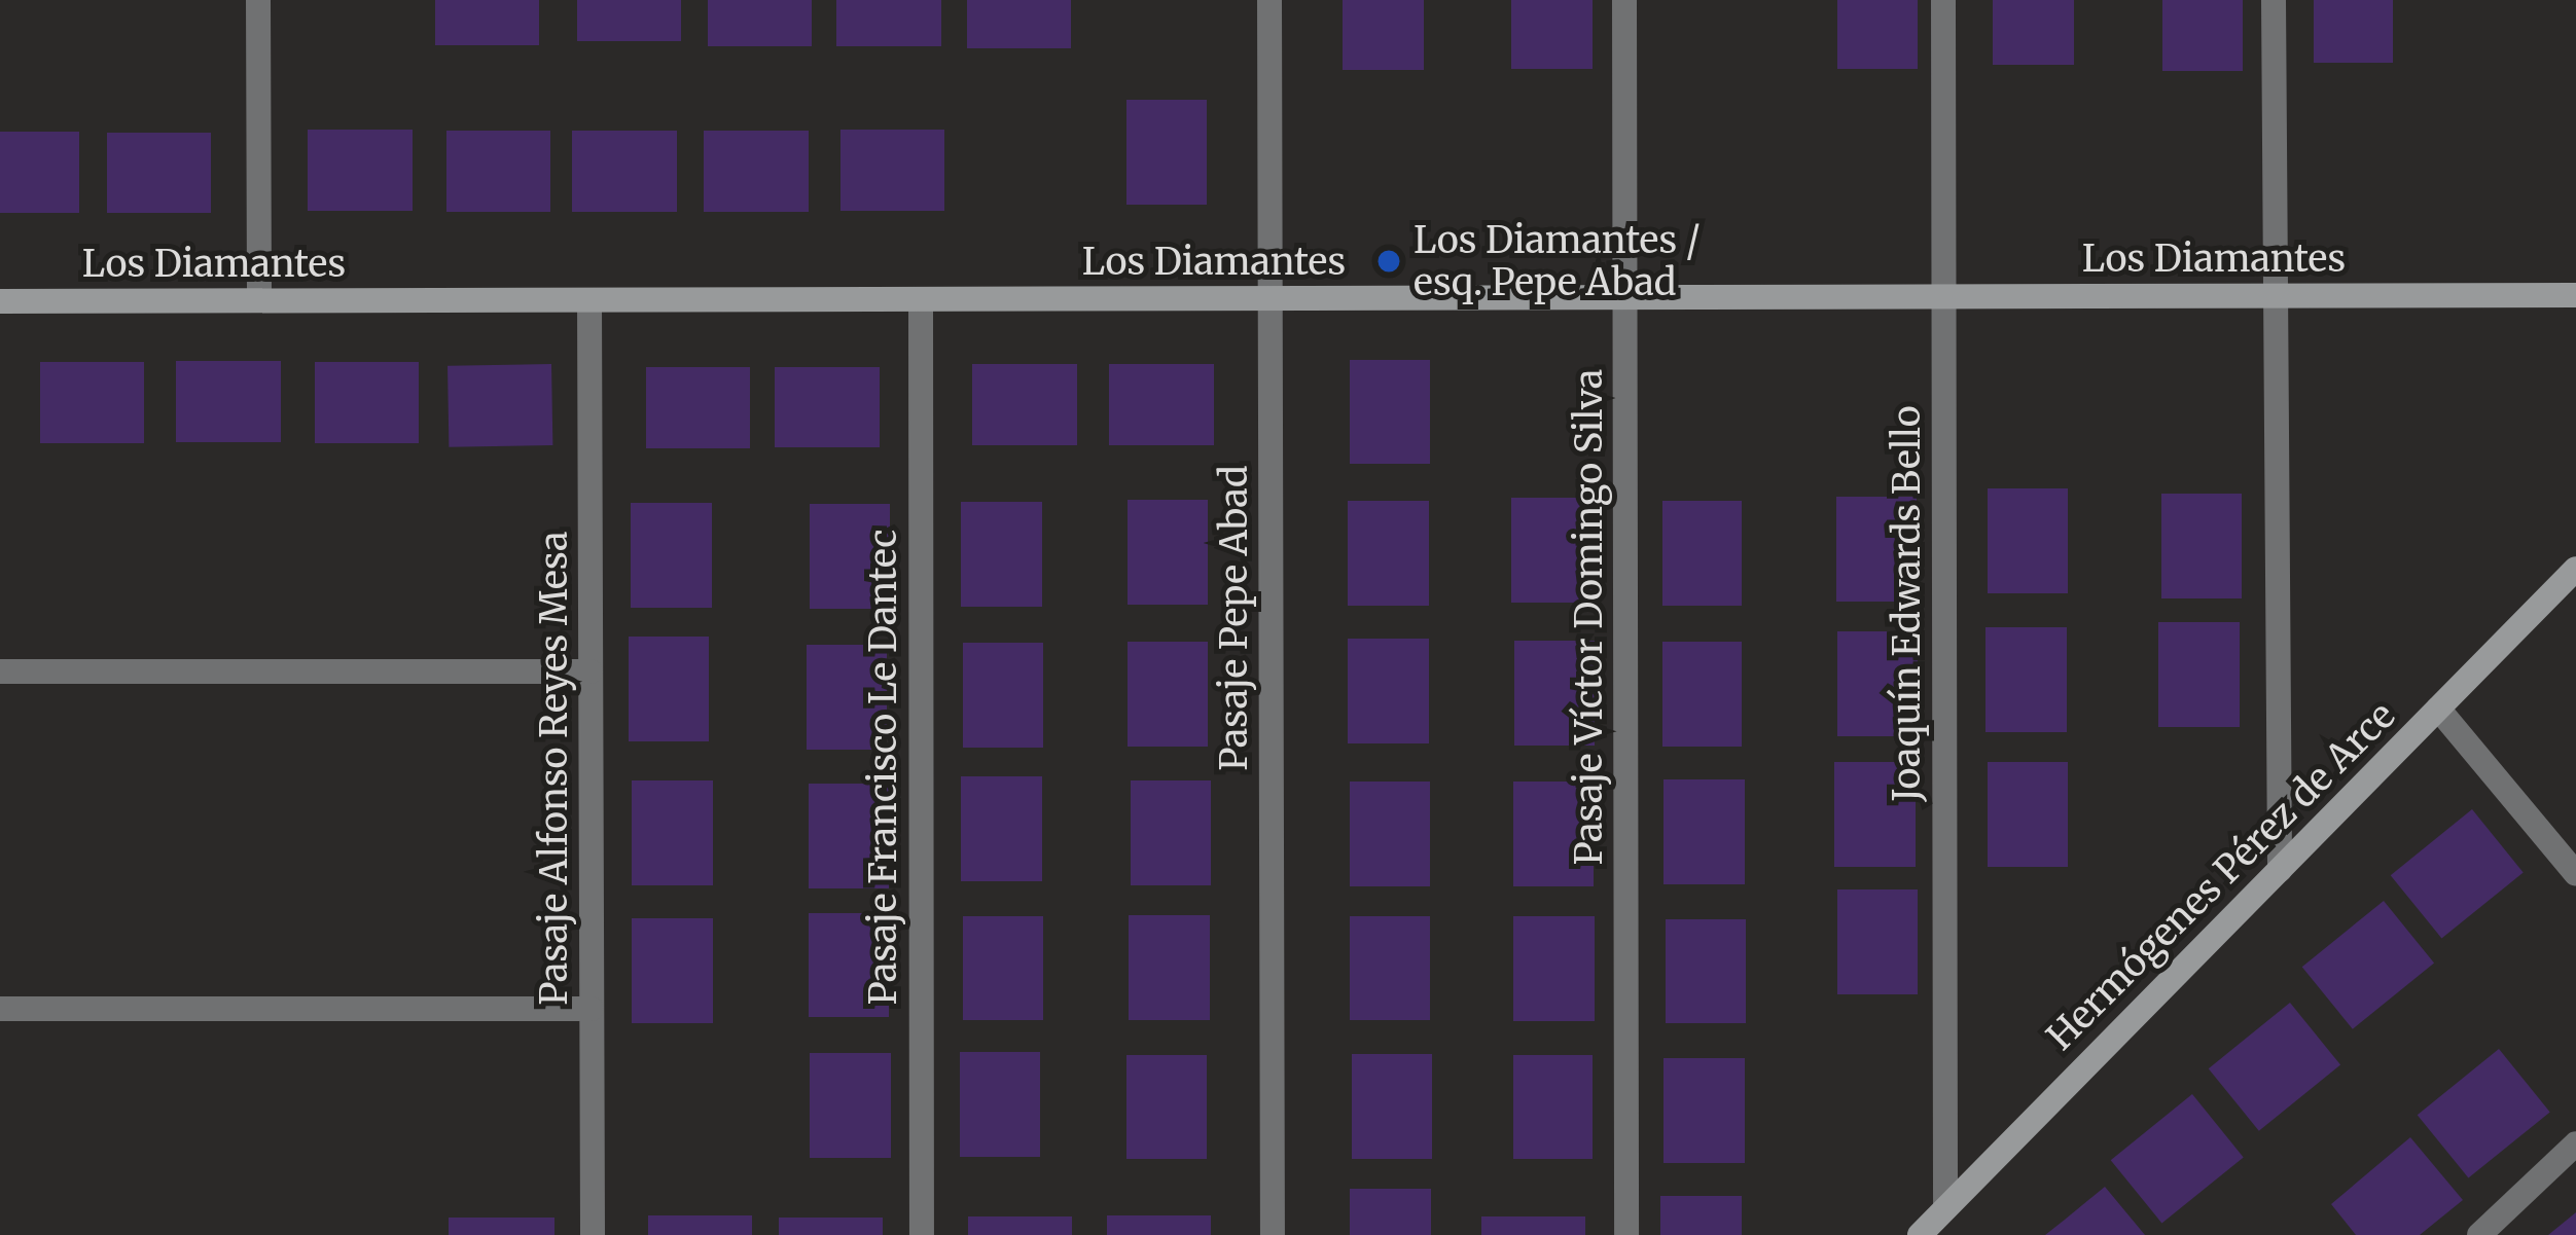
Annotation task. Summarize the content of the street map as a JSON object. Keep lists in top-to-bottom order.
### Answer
{
  "streets": {
    "street": [
      "Los Diamantes",
      "Joaquín Edwards Bello",
      "Pasaje Víctor Domingo Silva",
      "Pasaje Pepe Abad",
      "Pasaje Francisco Le Dantec",
      "Pasaje Alfonso Reyes Mesa",
      "Hermógenes Pérez de Arce"
    ]
  },
  "crossings": [
    ["Los Diamantes", "Joaquín Edwards Bello"],
    ["Los Diamantes", "Pasaje Víctor Domingo Silva"],
    ["Los Diamantes", "Pasaje Pepe Abad"],
    ["Los Diamantes", "Pasaje Francisco Le Dantec"],
    ["Los Diamantes", "Pasaje Alfonso Reyes Mesa"],
    ["Joaquín Edwards Bello", "Hermógenes Pérez de Arce"]
  ],
  "places": ["Los Diamantes / esq. Pepe Abad"]
}
